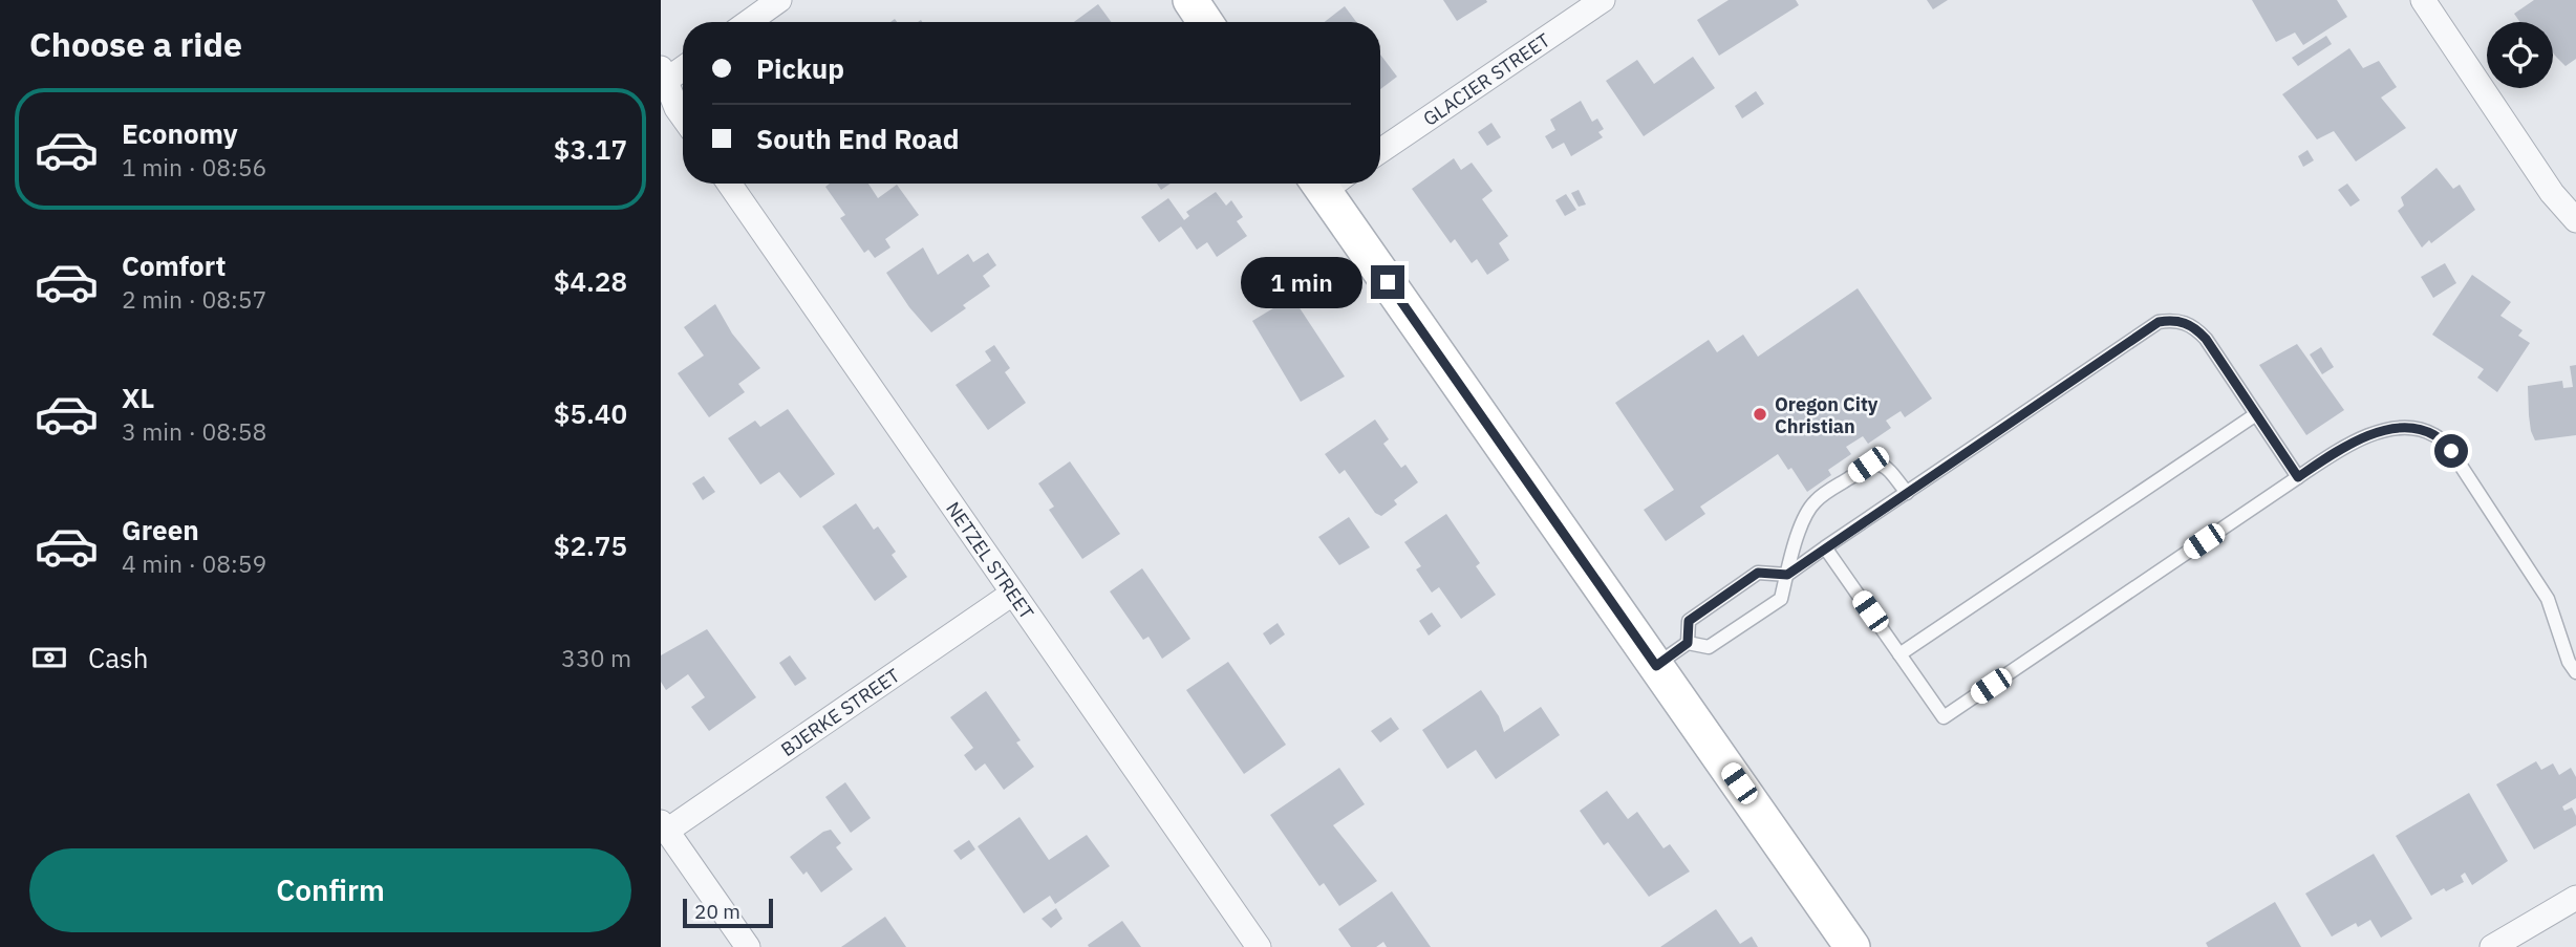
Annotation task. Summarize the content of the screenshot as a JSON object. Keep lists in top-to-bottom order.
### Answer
{
  "streets": {
    "street": ["GLACIER STREET", "NETZEL STREET", "BJERKE STREET"]
  },
  "crossings": [
    ["NETZEL STREET", "BJERKE STREET"]
  ],
  "places": ["Oregon City Christian"],
  "scale_bar": "20 m",
  "page": {
    "heading": "Choose a ride",
    "banner": ["Pickup", "South End Road"],
    "list": [
      {
        "name": "Economy",
        "note": "1 min · 08:56",
        "value": "$3.17"
      },
      {
        "name": "Comfort",
        "note": "2 min · 08:57",
        "value": "$4.28"
      },
      {
        "name": "XL",
        "note": "3 min · 08:58",
        "value": "$5.40"
      },
      {
        "name": "Green",
        "note": "4 min · 08:59",
        "value": "$2.75"
      }
    ],
    "bubble": "1 min",
    "pay": ["Cash", "330 m"],
    "buttons": "Confirm",
    "scale": "20 m"
  }
}
